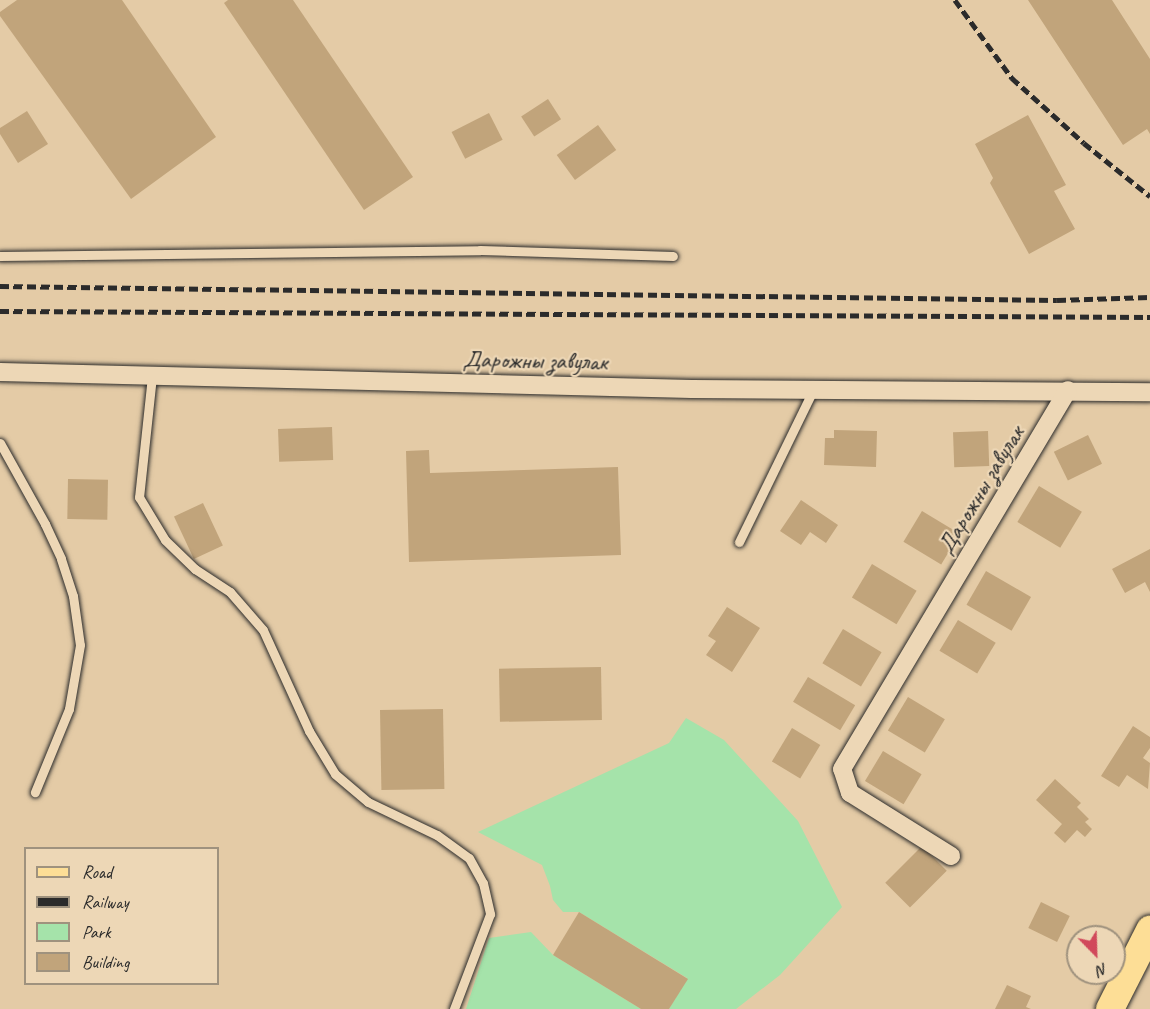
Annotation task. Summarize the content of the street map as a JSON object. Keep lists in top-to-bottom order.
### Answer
{
  "streets": {
    "street": ["Дарожны завулак"]
  },
  "legend": [
    "Road",
    "Railway",
    "Park",
    "Building"
  ],
  "north": "bottom right"
}
